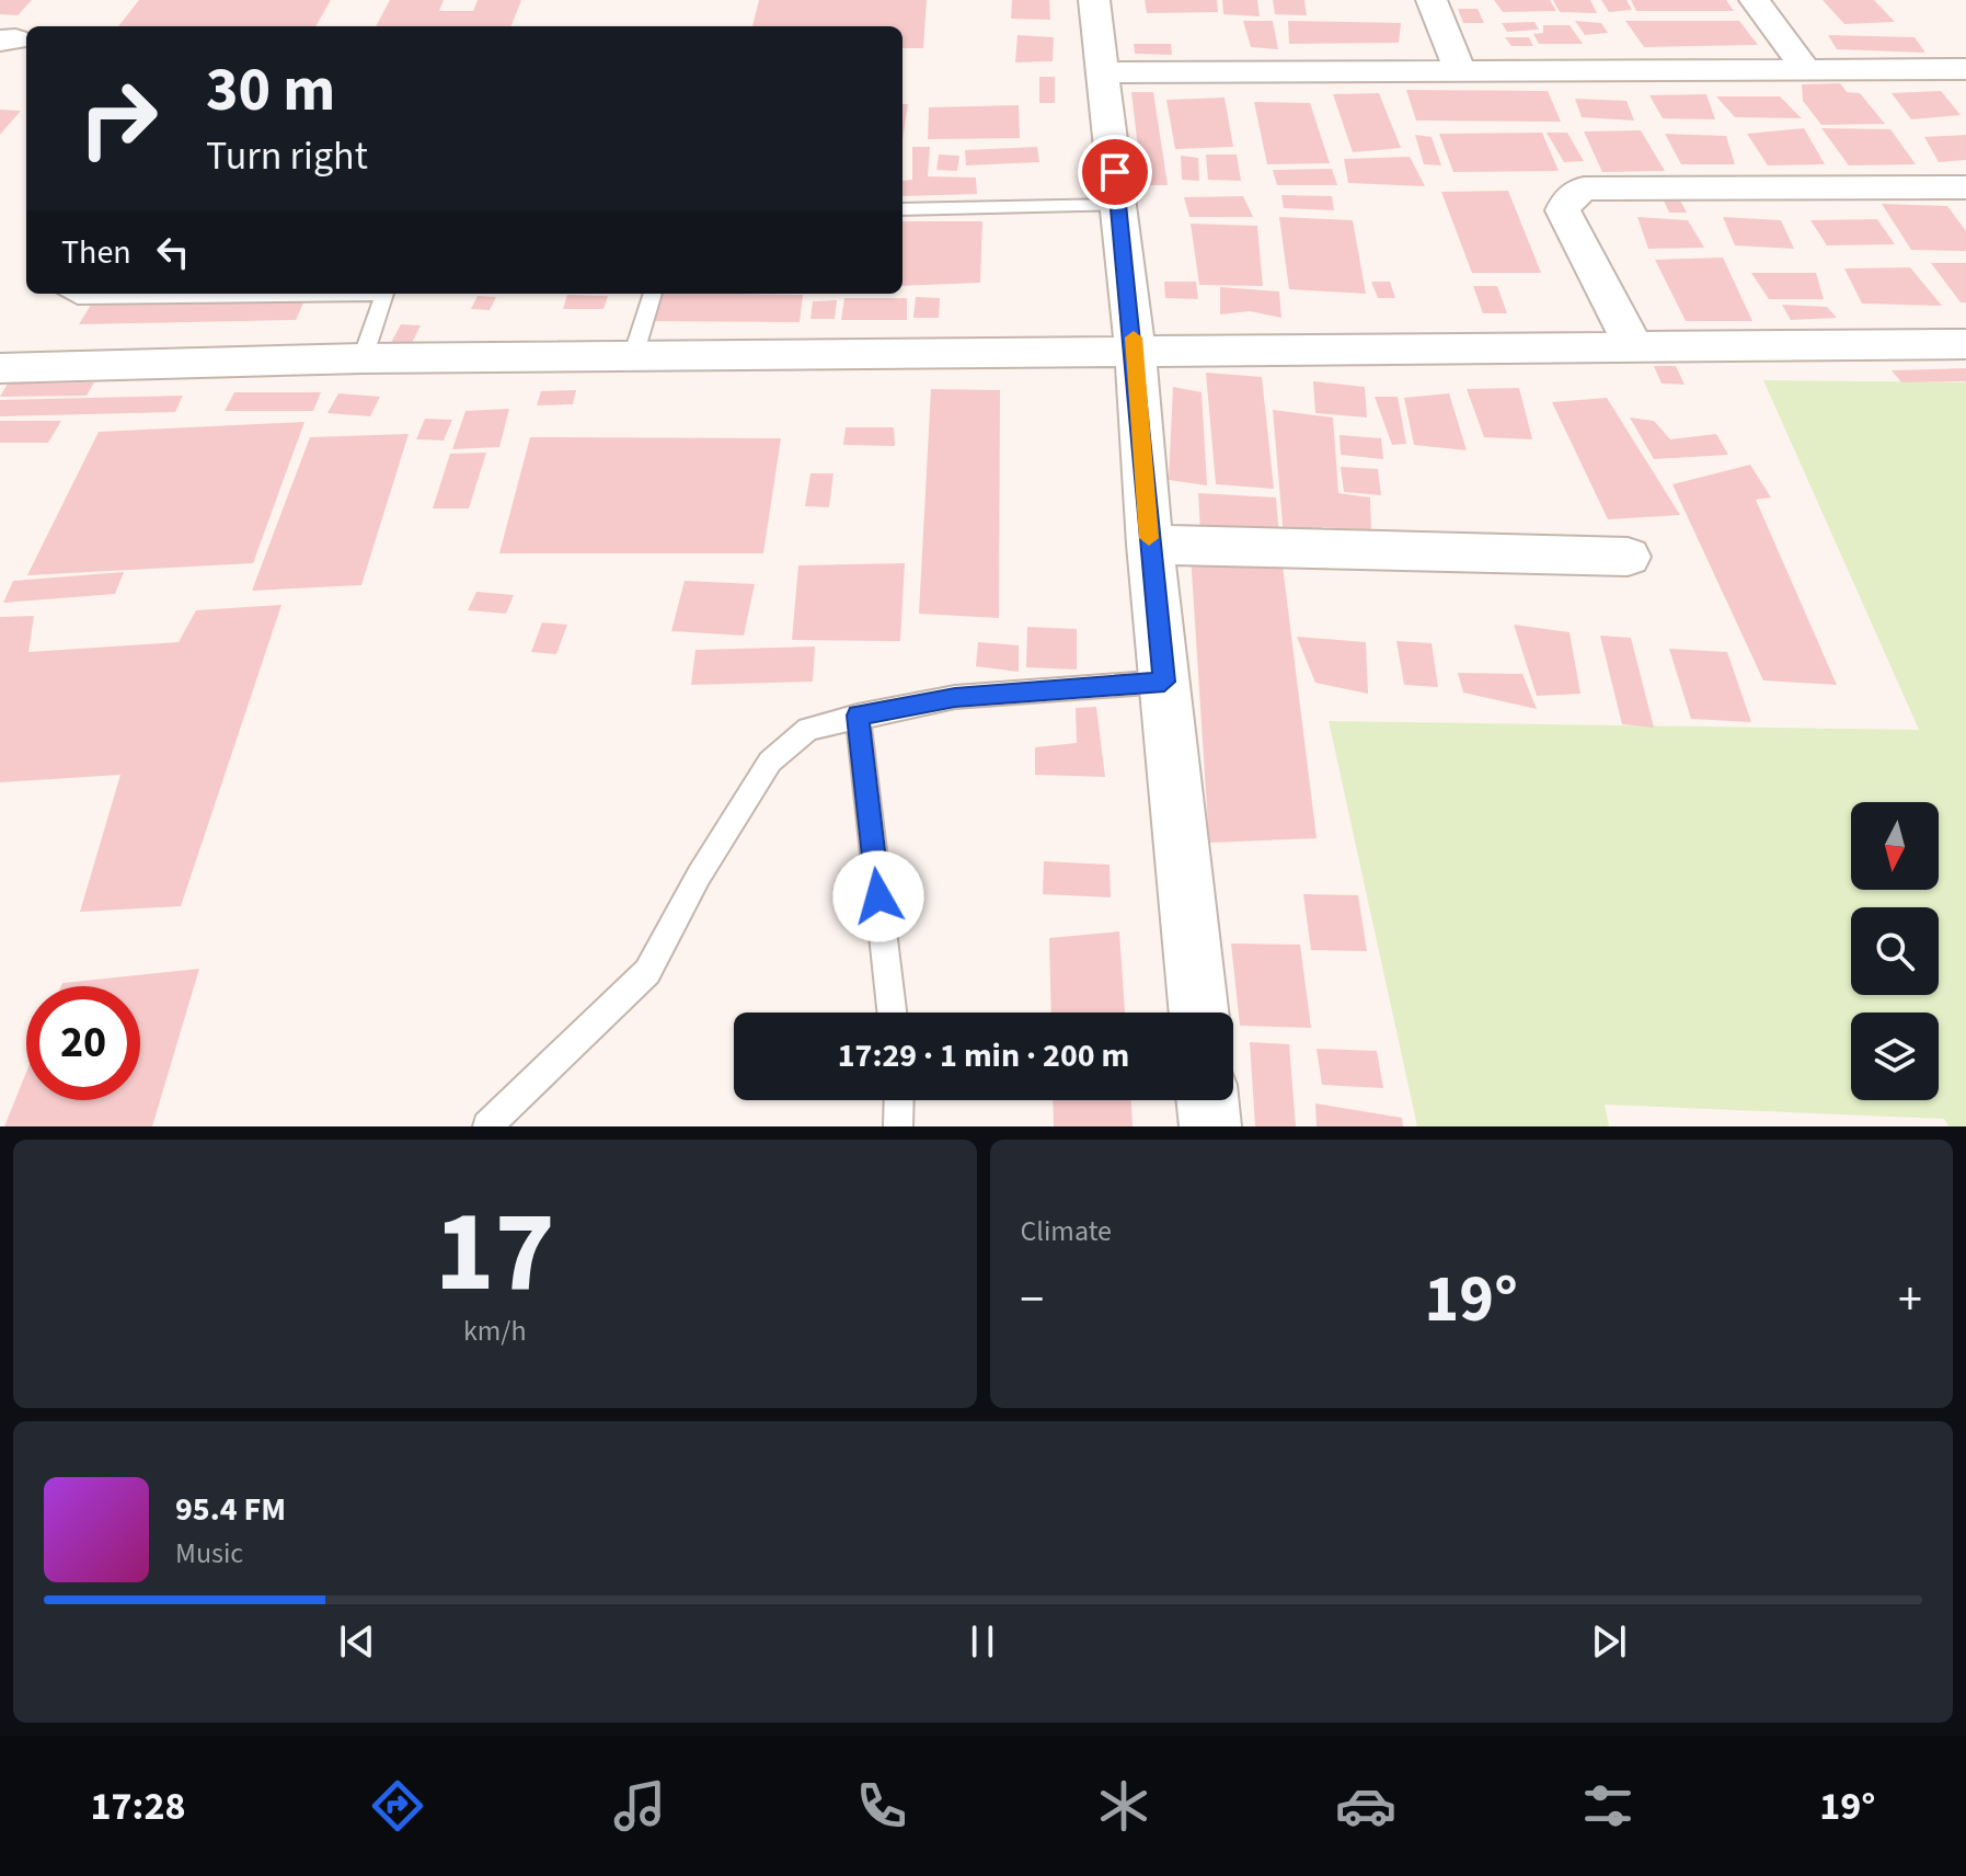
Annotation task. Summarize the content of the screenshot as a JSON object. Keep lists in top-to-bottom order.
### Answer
{
  "north": "bottom",
  "page": {
    "turn": ["30 m", "Turn right"],
    "then": "Then",
    "limit": "20",
    "trip": "17:29 · 1 min · 200 m",
    "tile": [
      ["17", "km/h"],
      "Climate"
    ],
    "heat": ["−", "19°", "+"],
    "song": ["95.4 FM", "Music"],
    "tabs": ["17:28", "19°"]
  }
}
